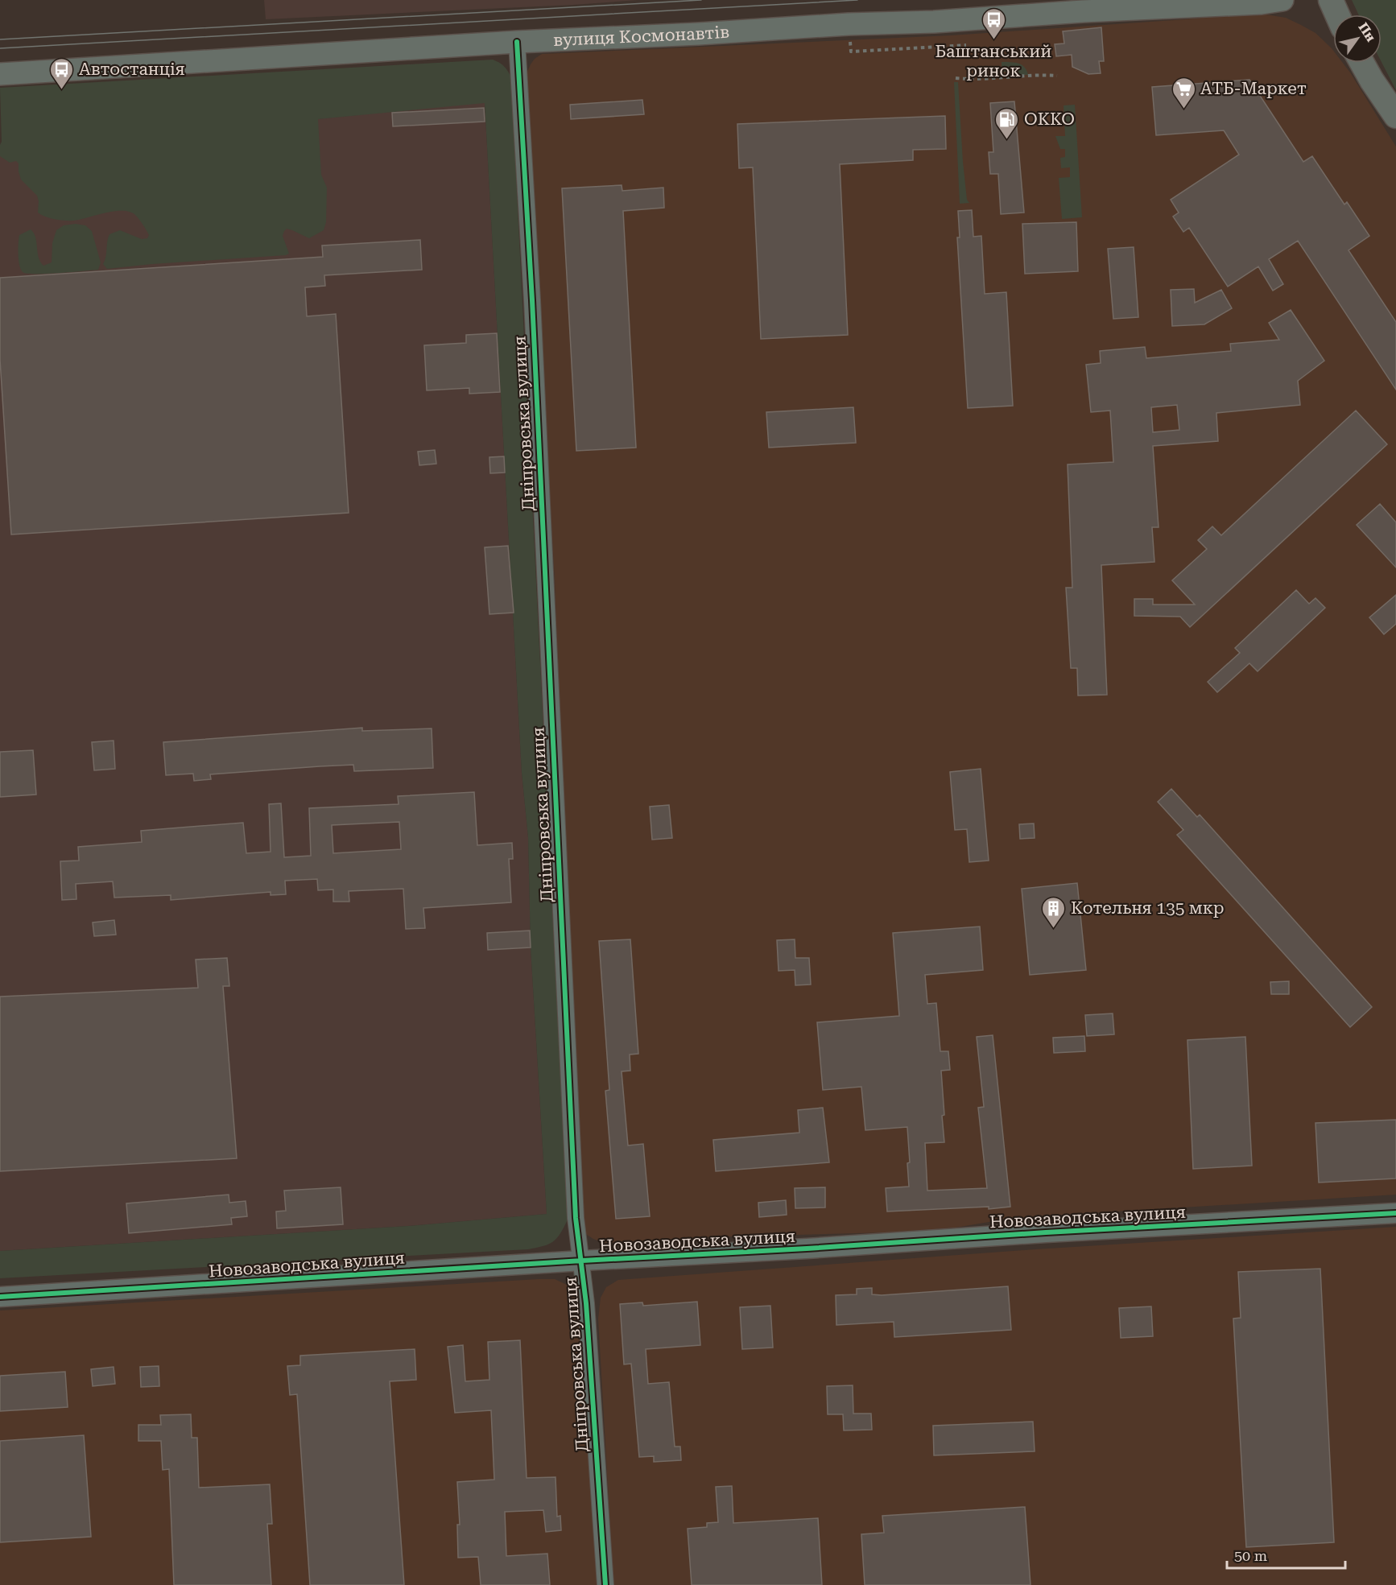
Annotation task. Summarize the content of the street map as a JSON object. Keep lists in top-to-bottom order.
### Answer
{
  "streets": {
    "main road": ["вулиця Космонавтів"],
    "street": ["Дніпровська вулиця", "Новозаводська вулиця"]
  },
  "crossings": [
    ["вулиця Космонавтів", "Дніпровська вулиця"],
    ["Дніпровська вулиця", "Новозаводська вулиця"]
  ],
  "places": {
    "bus stop": ["Баштанський ринок", "Автостанція"],
    "supermarket": ["АТБ-Маркет"],
    "fuel station": ["ОККО"],
    "building": ["Котельня 135 мкр"]
  },
  "scale_bar": "50 m",
  "north": "top right"
}
